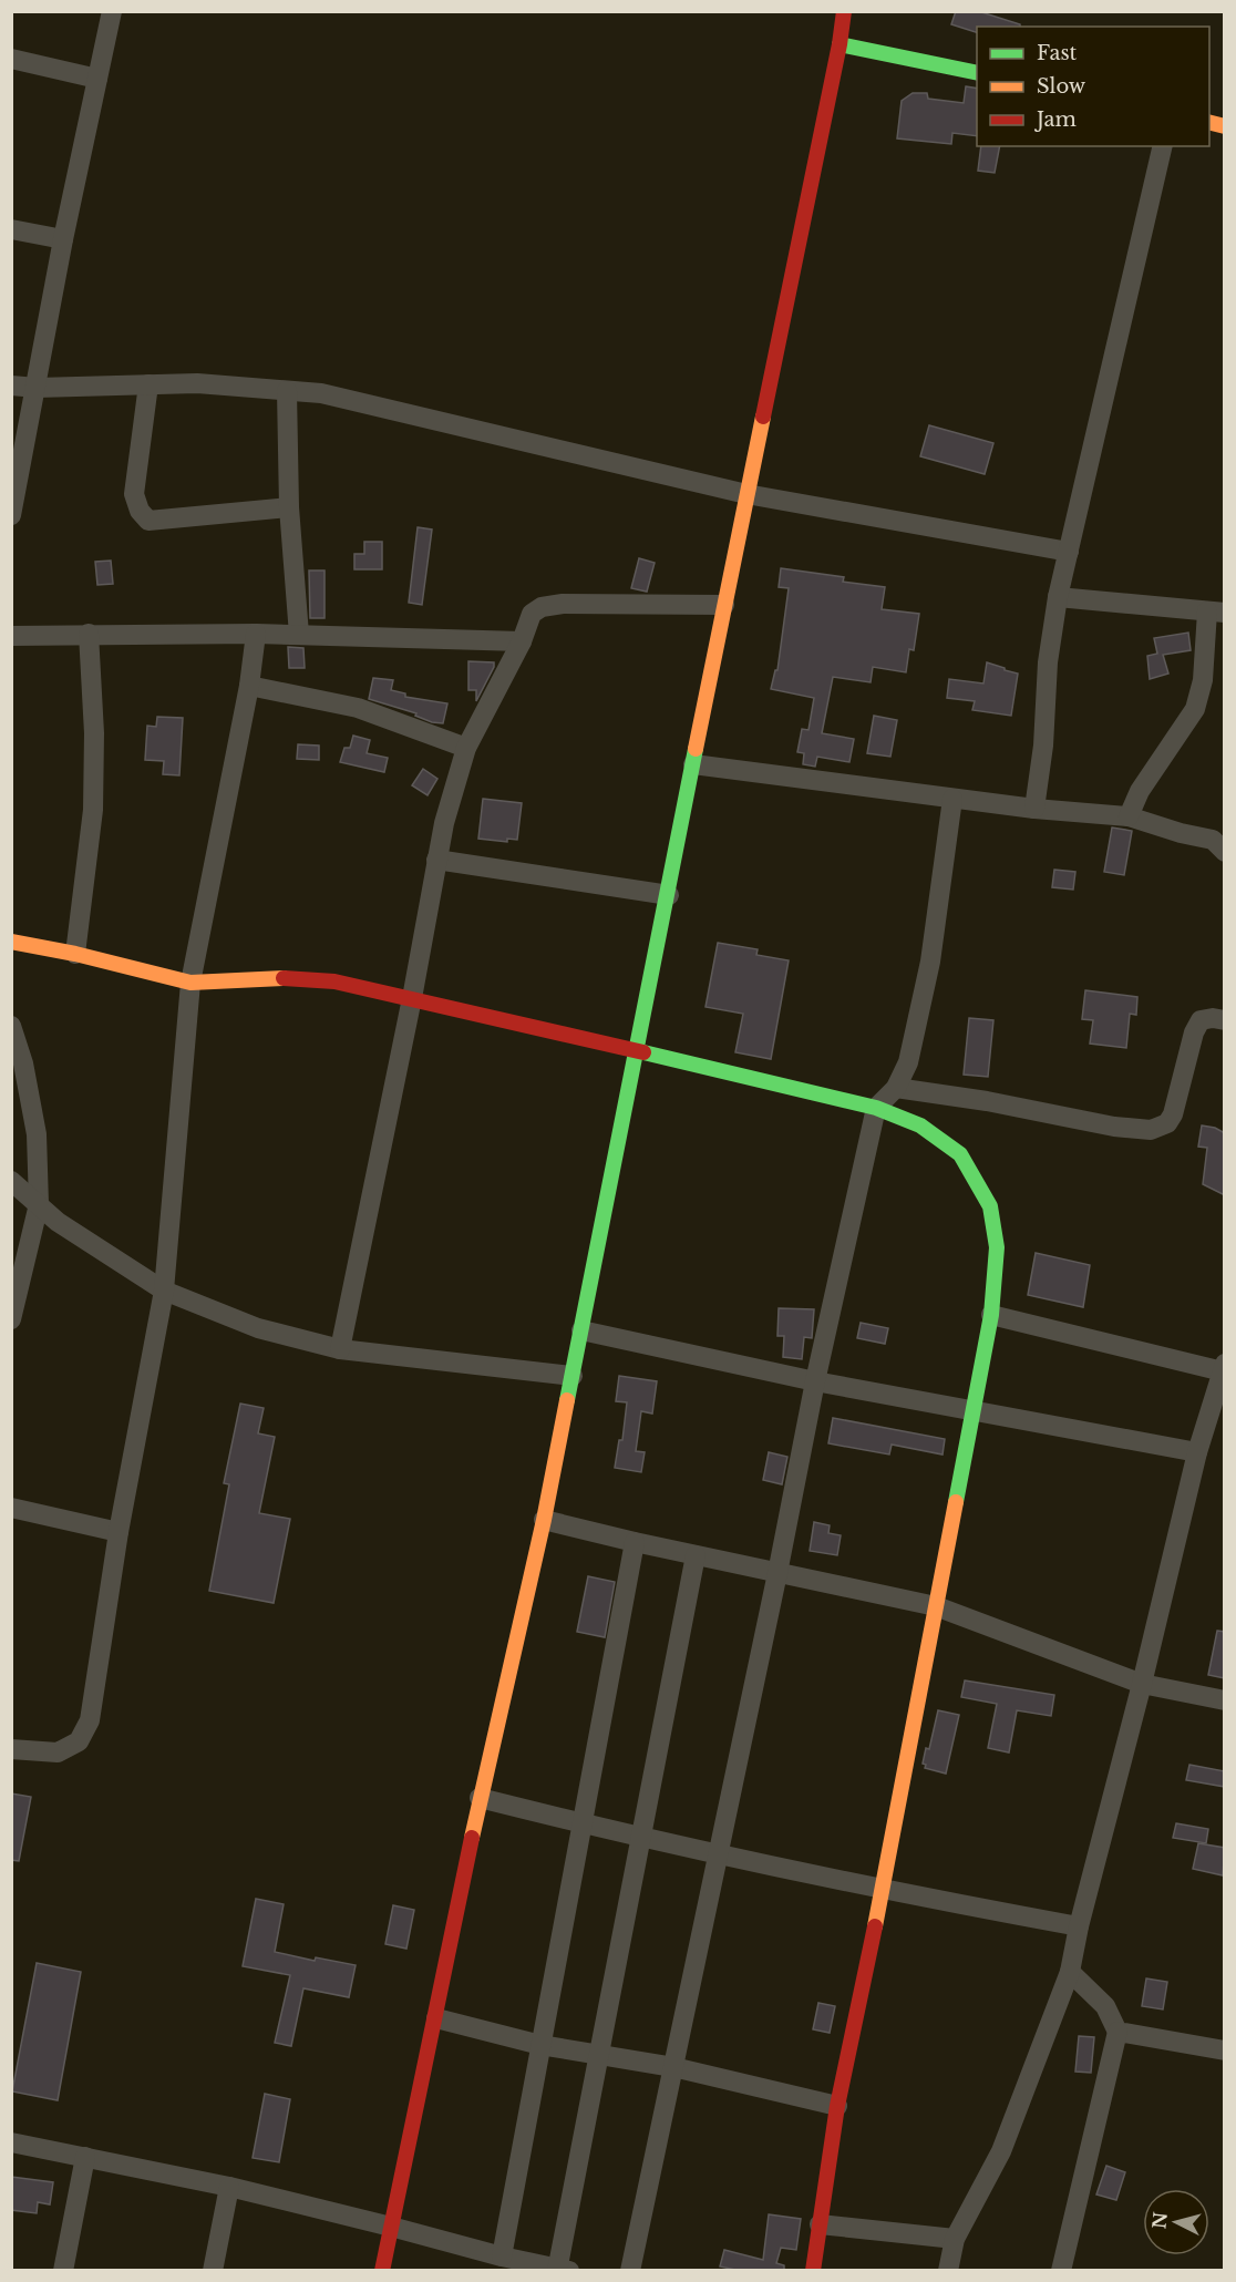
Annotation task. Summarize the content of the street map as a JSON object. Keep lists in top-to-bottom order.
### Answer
{
  "legend": ["Fast", "Slow", "Jam"],
  "north": "left"
}
